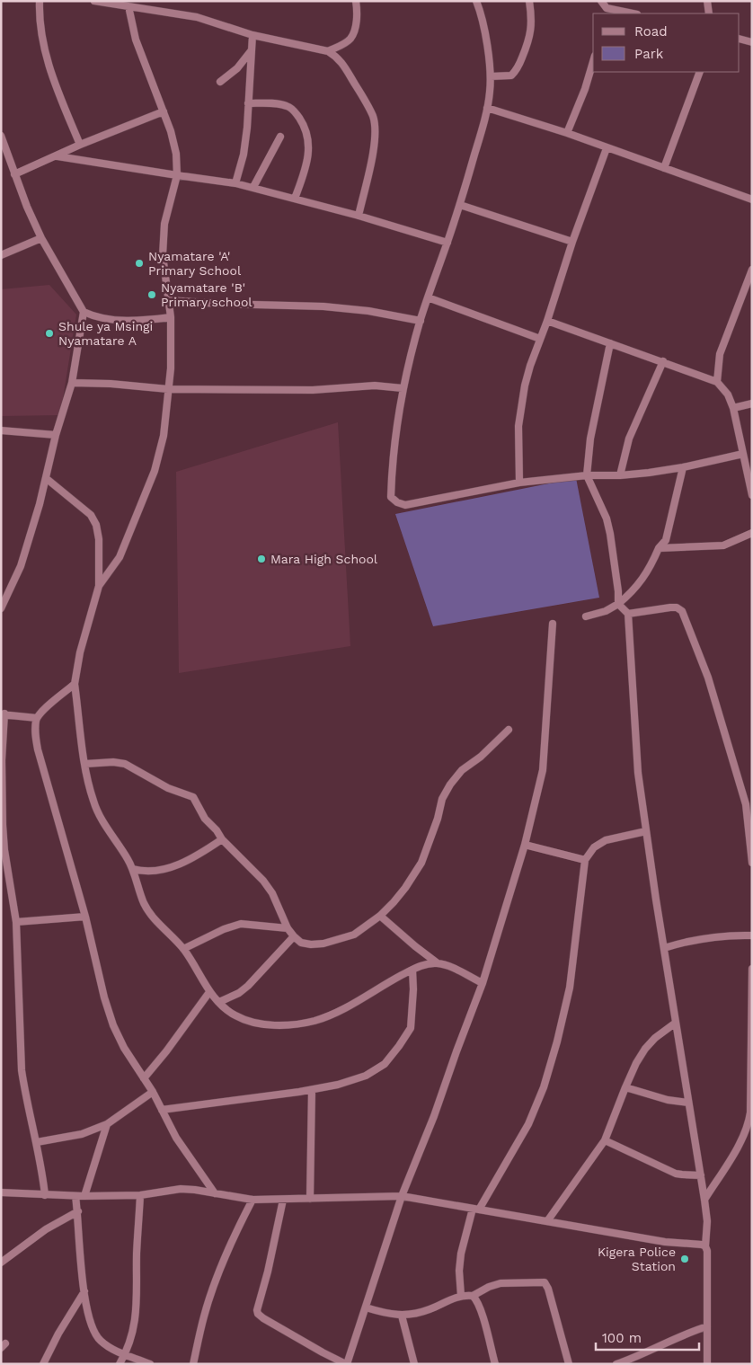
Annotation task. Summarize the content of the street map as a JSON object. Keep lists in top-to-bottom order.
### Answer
{
  "places": [
    "Nyamatare 'A' Primary School",
    "Nyamatare 'B' Primary school",
    "Shule ya Msingi Nyamatare A",
    "Mara High School",
    "Kigera Police Station"
  ],
  "legend": ["Road", "Park"],
  "scale_bar": "100 m"
}
